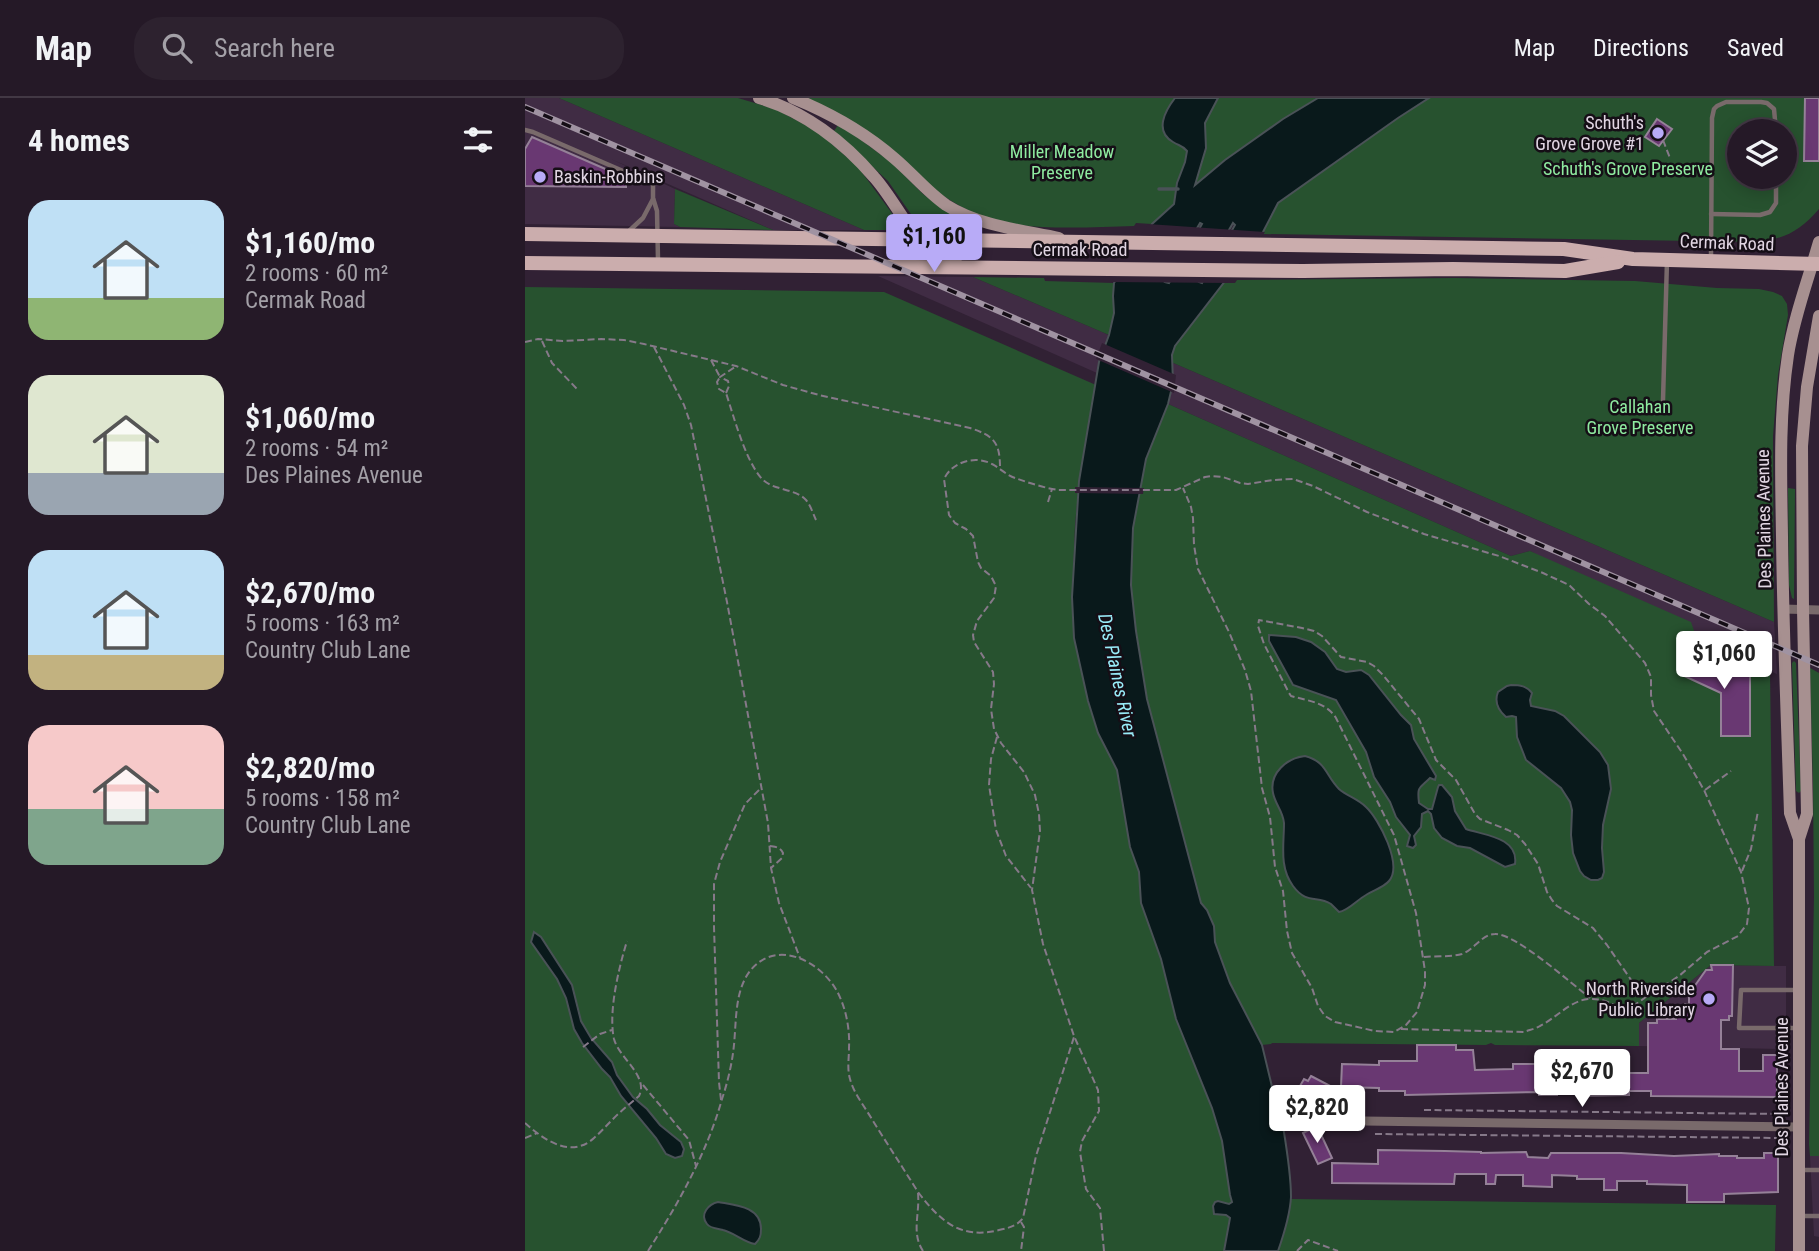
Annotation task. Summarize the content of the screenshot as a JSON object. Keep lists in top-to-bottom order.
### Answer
{
  "streets": {
    "main road": ["Cermak Road", "Des Plaines Avenue"]
  },
  "crossings": [
    ["Cermak Road", "Des Plaines Avenue"]
  ],
  "water": ["Des Plaines River"],
  "parks": ["Miller Meadow Preserve", "Schuth's Grove Preserve", "Callahan Grove Preserve"],
  "places": ["Schuth's Grove Grove #1", "Baskin-Robbins", "North Riverside Public Library"],
  "page": {
    "header": "Map",
    "search": "Search here",
    "nav": ["Map", "Directions", "Saved"],
    "heading": "4 homes",
    "list": [
      {
        "name": "$1,160/mo",
        "note": "2 rooms · 60 m² · Cermak Road"
      },
      {
        "name": "$1,060/mo",
        "note": "2 rooms · 54 m² · Des Plaines Avenue"
      },
      {
        "name": "$2,670/mo",
        "note": "5 rooms · 163 m² · Country Club Lane"
      },
      {
        "name": "$2,820/mo",
        "note": "5 rooms · 158 m² · Country Club Lane"
      }
    ],
    "price": [
      "$1,160",
      "$1,060",
      "$2,670",
      "$2,820"
    ]
  }
}
